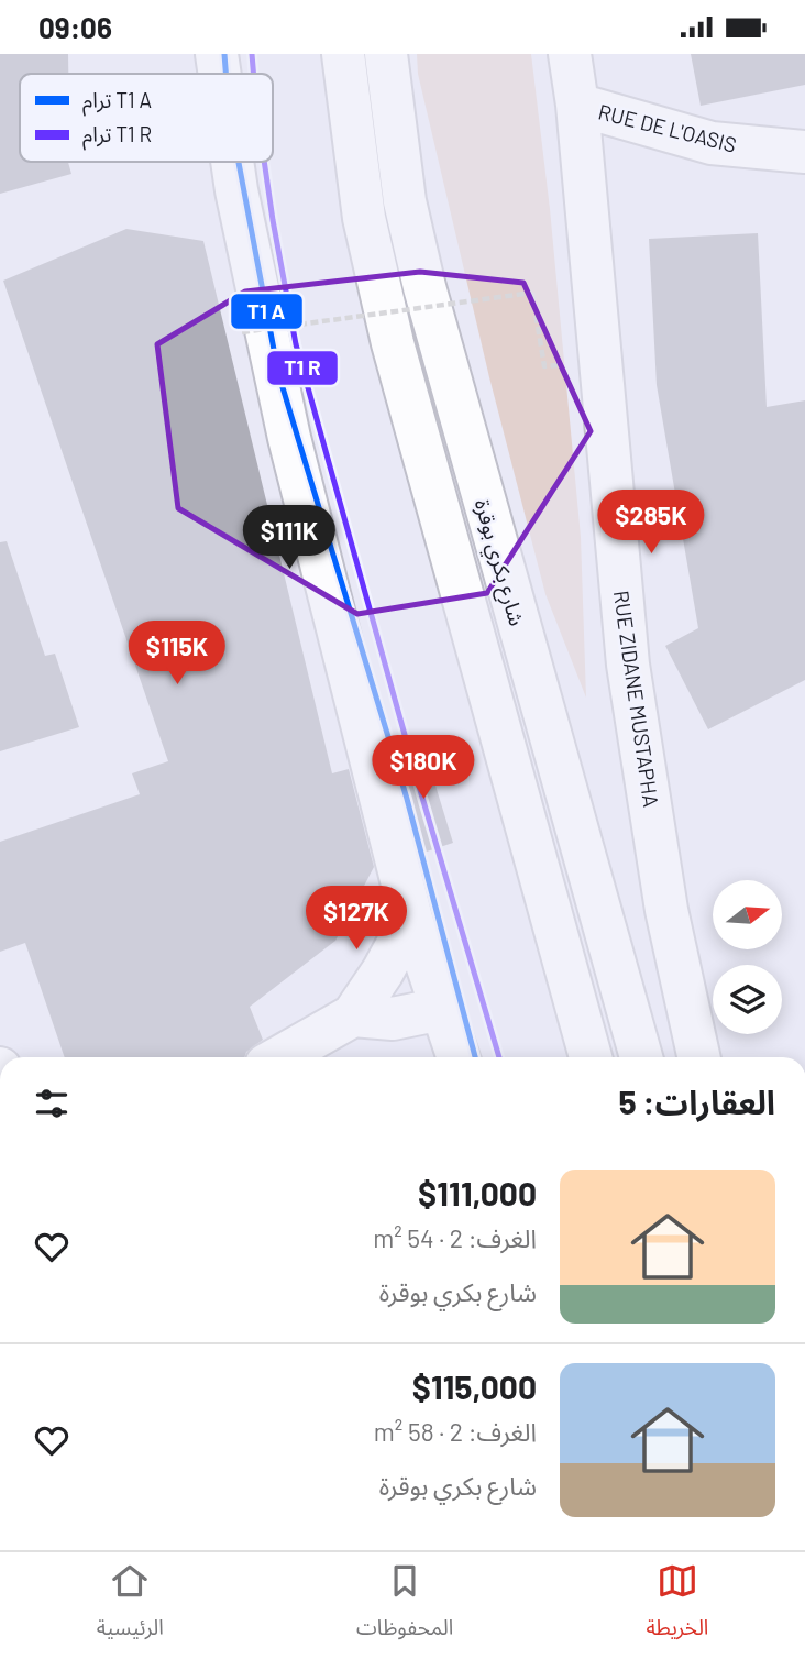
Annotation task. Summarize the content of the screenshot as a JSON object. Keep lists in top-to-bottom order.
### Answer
{
  "streets": {
    "main road": ["RUE DE L'OASIS", "شارع بكري بوقرة", "RUE ZIDANE MUSTAPHA"]
  },
  "crossings": [
    ["RUE DE L'OASIS", "RUE ZIDANE MUSTAPHA"]
  ],
  "legend": ["ترام T1 A", "ترام T1 R"],
  "north": "right",
  "page": {
    "status": "09:06",
    "price": [
      "$285K",
      "$111K",
      "$115K",
      "$180K",
      "$127K"
    ],
    "heading": "العقارات: 5",
    "list": [
      {
        "name": "$111,000",
        "note": "الغرف: 2 · 54 m² · شارع بكري بوقرة"
      },
      {
        "name": "$115,000",
        "note": "الغرف: 2 · 58 m² · شارع بكري بوقرة"
      }
    ],
    "tabs": ["الخريطة", "المحفوظات", "الرئيسية"]
  }
}
